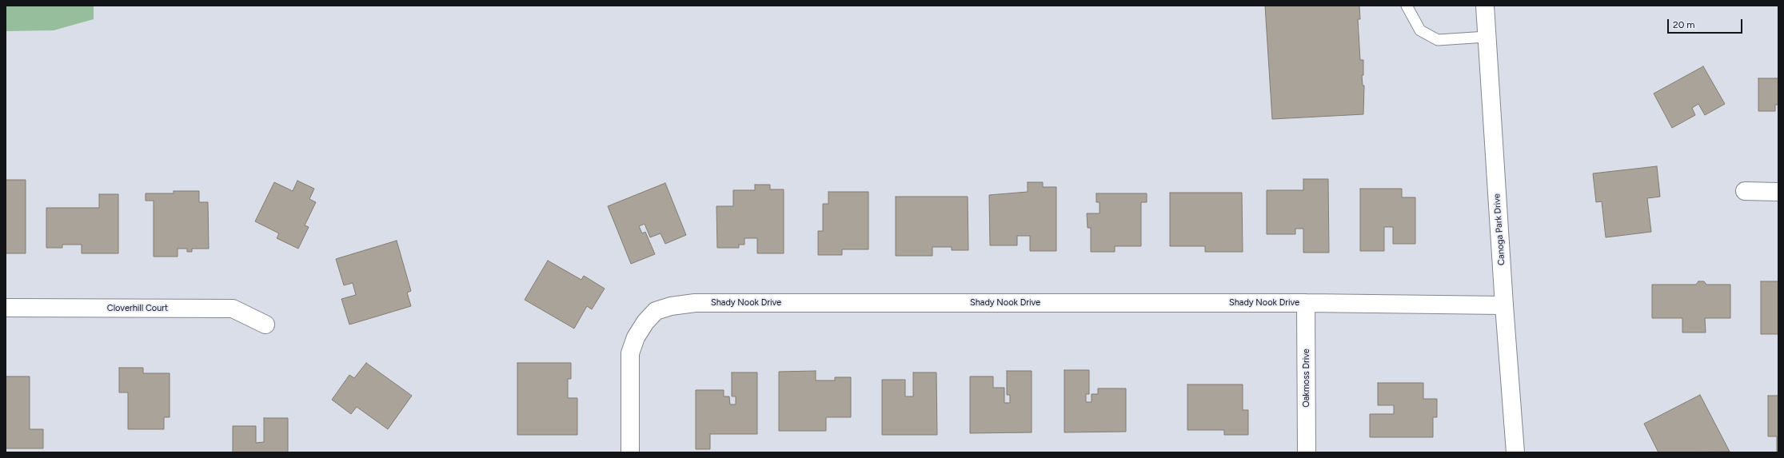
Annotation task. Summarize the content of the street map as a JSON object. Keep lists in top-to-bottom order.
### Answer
{
  "streets": {
    "street": [
      "Canoga Park Drive",
      "Shady Nook Drive",
      "Cloverhill Court",
      "Oakmoss Drive"
    ]
  },
  "crossings": [
    ["Canoga Park Drive", "Shady Nook Drive"],
    ["Shady Nook Drive", "Oakmoss Drive"]
  ],
  "scale_bar": "20 m"
}
